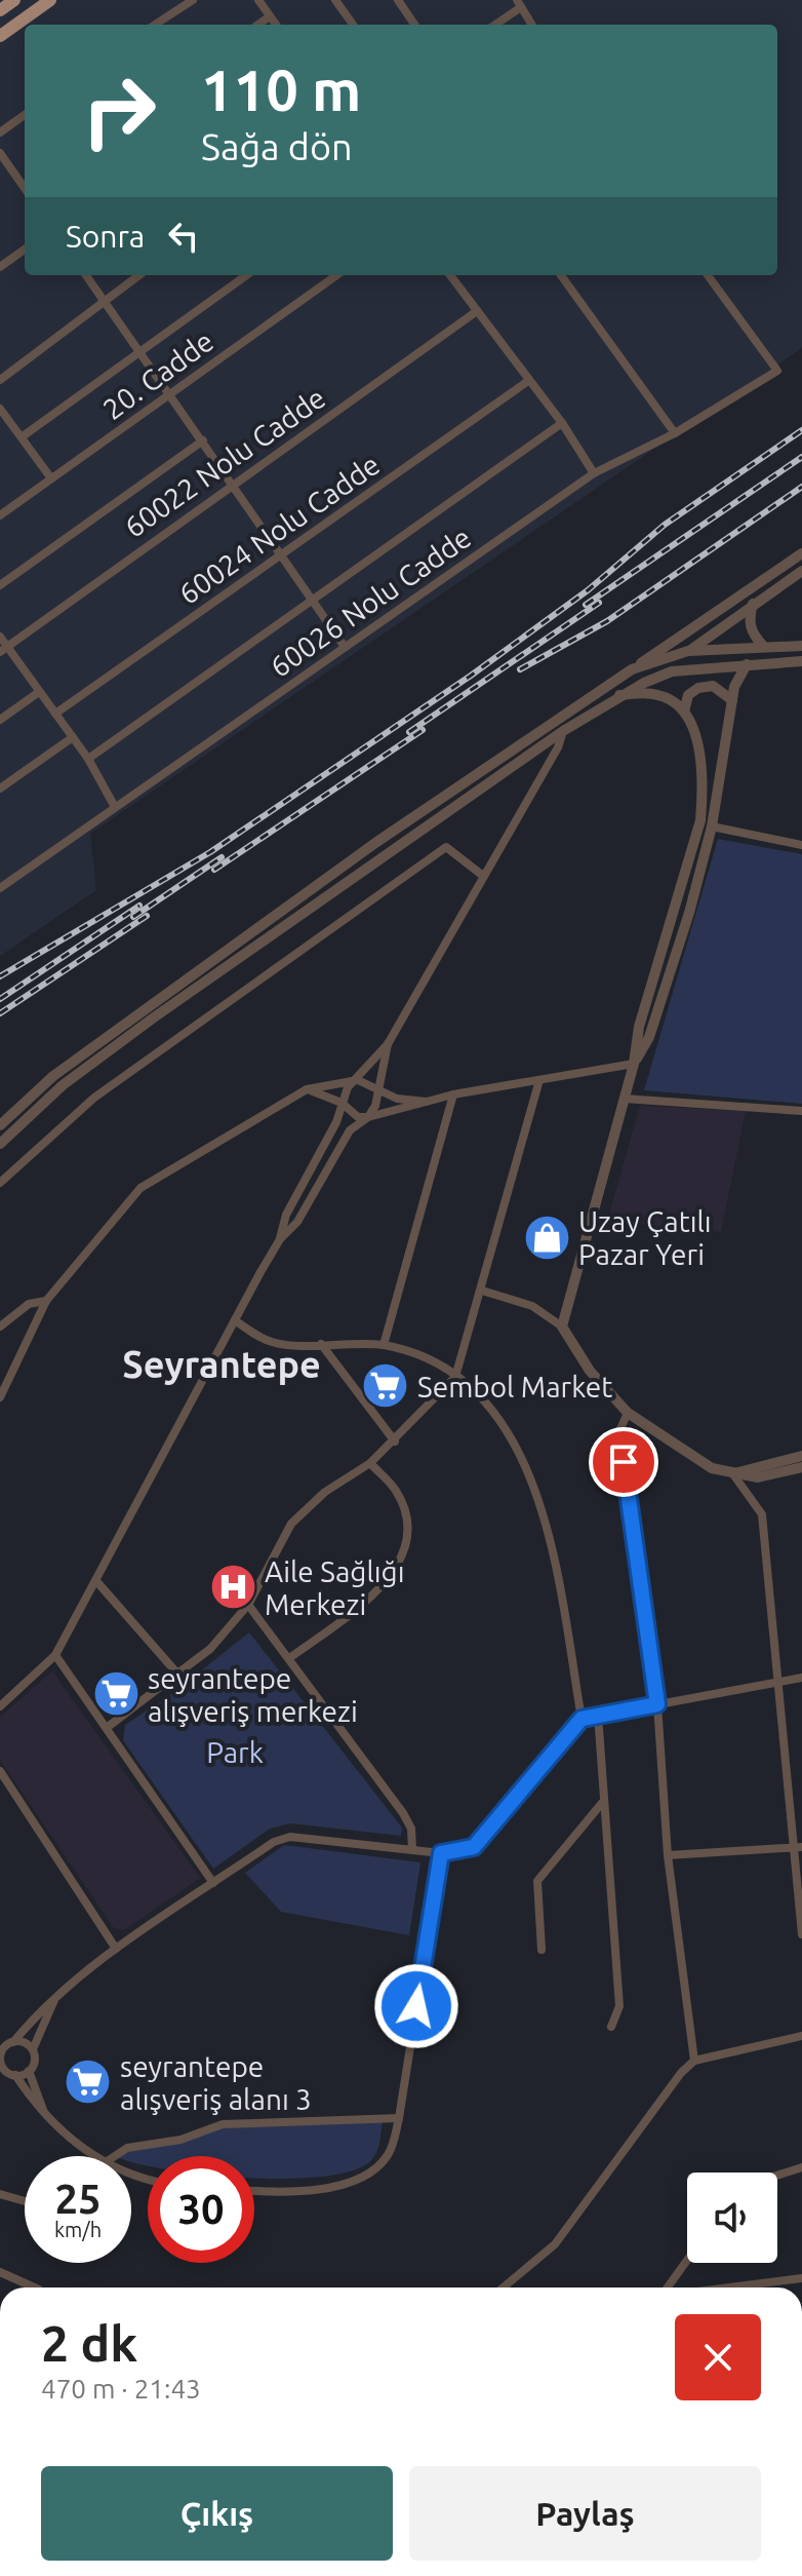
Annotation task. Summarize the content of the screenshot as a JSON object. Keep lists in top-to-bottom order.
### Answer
{
  "streets": {
    "street": [
      "20. Cadde",
      "60022 Nolu Cadde",
      "60024 Nolu Cadde",
      "60026 Nolu Cadde"
    ]
  },
  "districts": ["Seyrantepe"],
  "parks": ["Park"],
  "places": {
    "shop": ["Uzay Çatılı Pazar Yeri"],
    "supermarket": ["Sembol Market", "seyrantepe alışveriş merkezi", "seyrantepe alışveriş alanı 3"],
    "hospital": ["Aile Sağlığı Merkezi"]
  },
  "page": {
    "turn": ["110 m", "Sağa dön"],
    "then": "Sonra",
    "speed": "25 km/h",
    "limit": "30",
    "heading": ["2 dk", "470 m · 21:43"],
    "buttons": ["Çıkış", "Paylaş"]
  }
}
